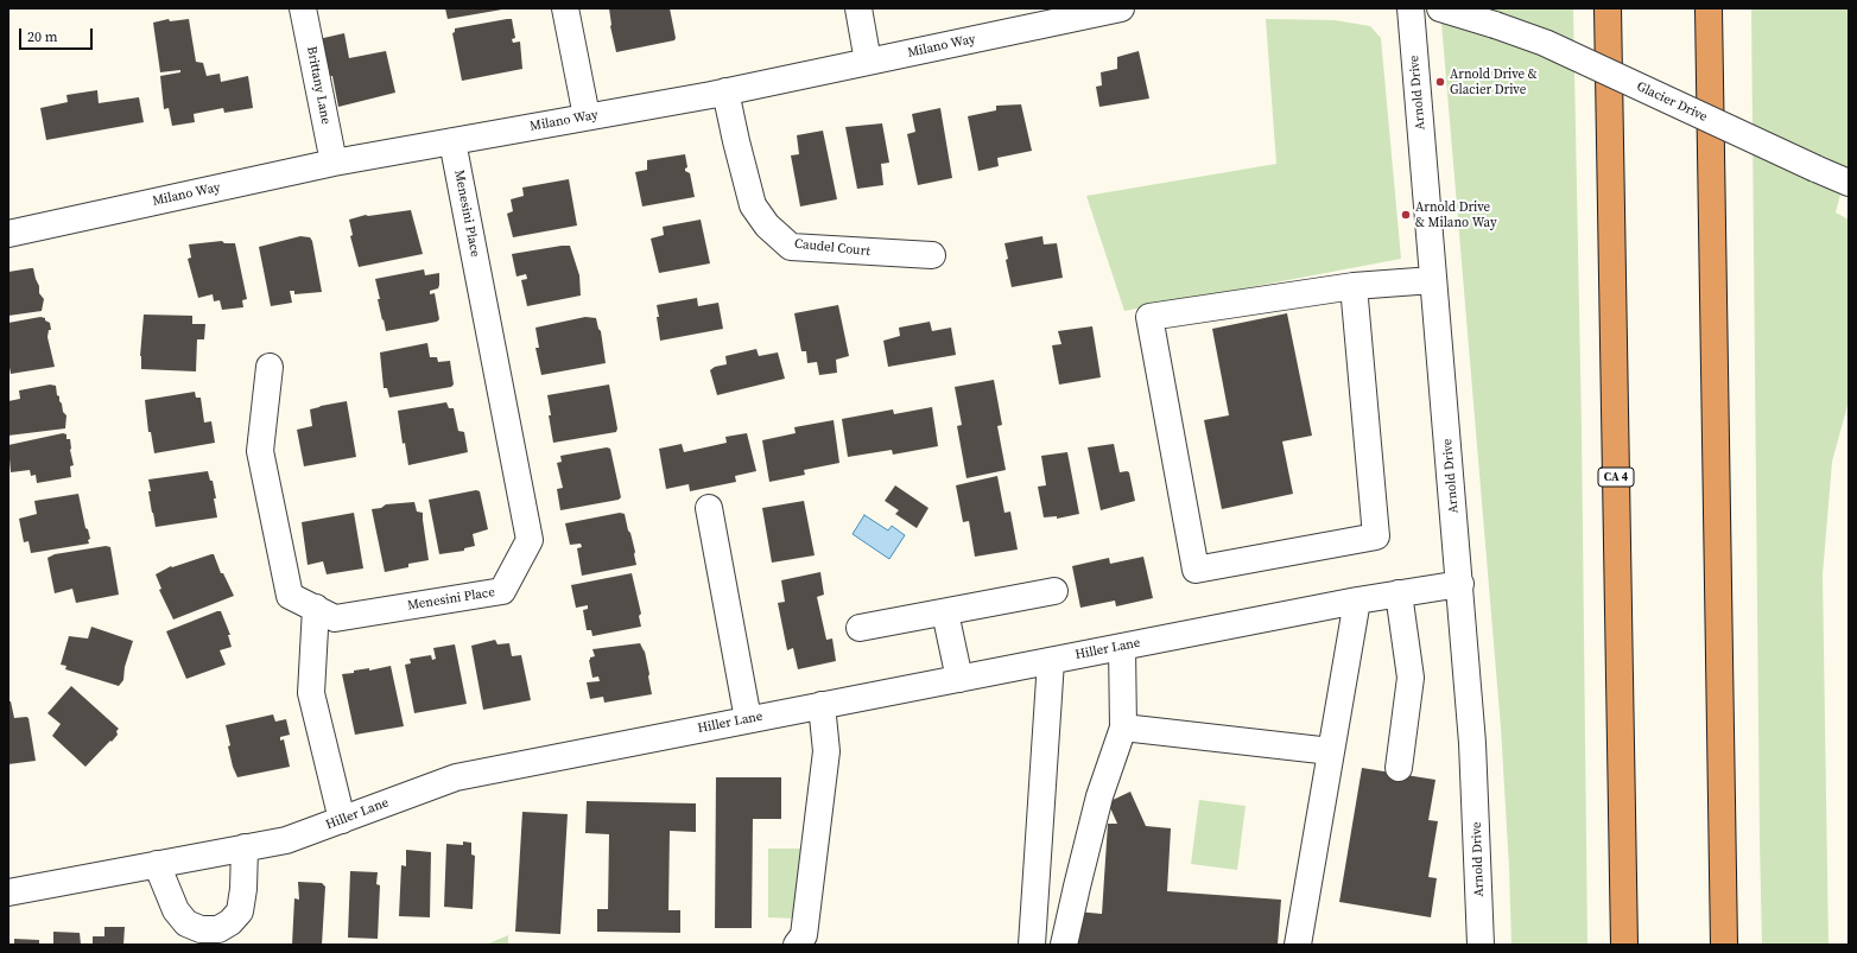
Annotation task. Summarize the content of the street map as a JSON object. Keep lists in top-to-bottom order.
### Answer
{
  "streets": {
    "highway": ["CA 4"],
    "street": [
      "Milano Way",
      "Brittany Lane",
      "Arnold Drive",
      "Glacier Drive",
      "Menesini Place",
      "Caudel Court",
      "Hiller Lane"
    ]
  },
  "crossings": [
    ["Milano Way", "Brittany Lane"],
    ["Milano Way", "Menesini Place"],
    ["Milano Way", "Caudel Court"],
    ["Arnold Drive", "Hiller Lane"]
  ],
  "places": ["Arnold Drive & Glacier Drive", "Arnold Drive & Milano Way"],
  "scale_bar": "20 m"
}
